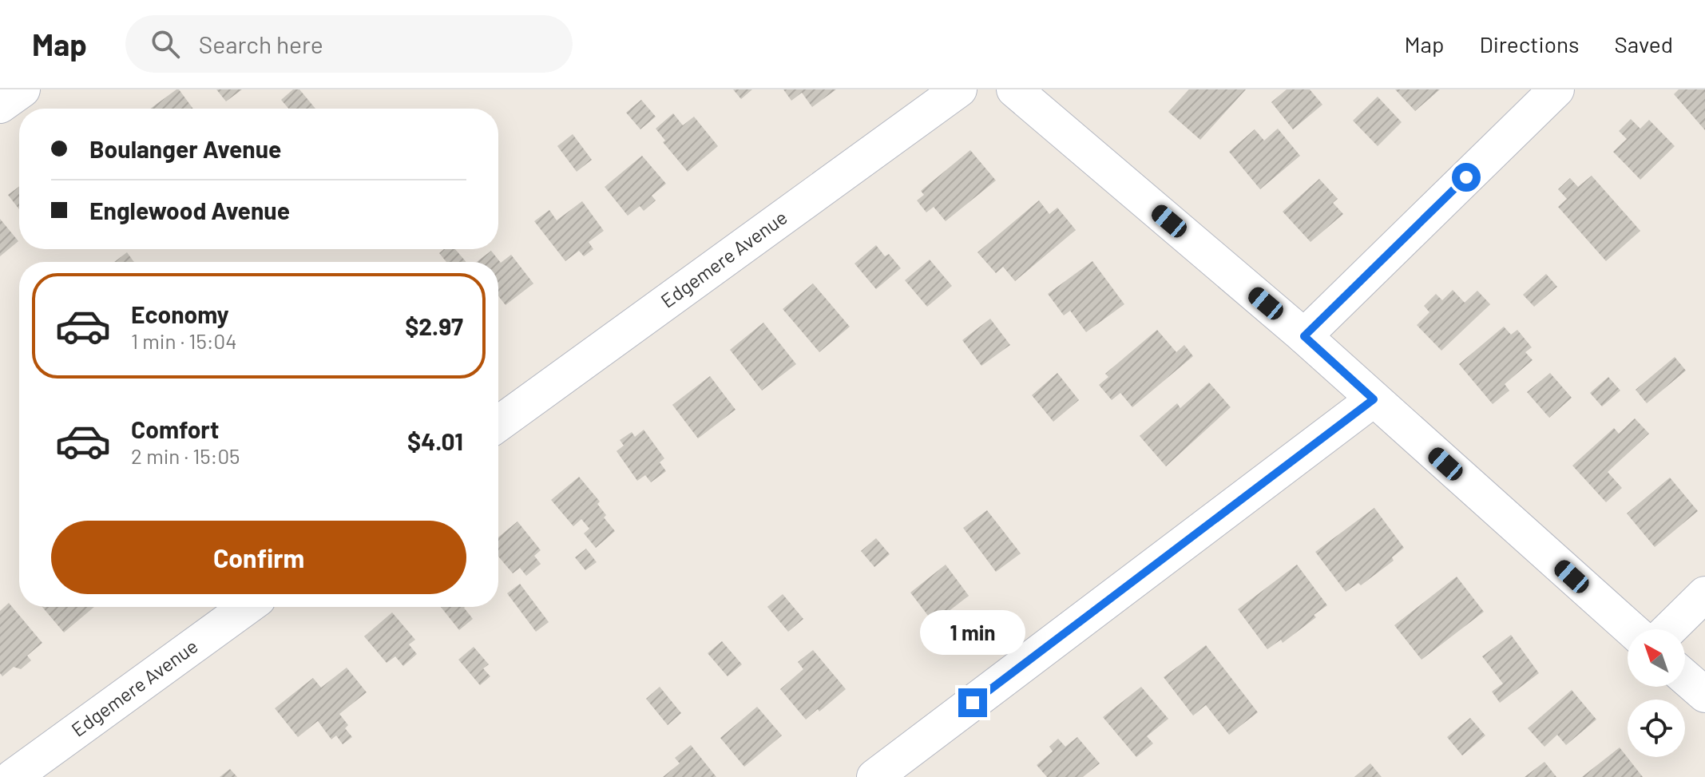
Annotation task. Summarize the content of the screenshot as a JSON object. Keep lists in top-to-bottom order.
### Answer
{
  "streets": {
    "street": ["Edgemere Avenue"]
  },
  "north": "top left",
  "page": {
    "header": "Map",
    "search": "Search here",
    "nav": ["Map", "Directions", "Saved"],
    "banner": ["Boulanger Avenue", "Englewood Avenue"],
    "list": [
      {
        "name": "Economy",
        "note": "1 min · 15:04",
        "value": "$2.97"
      },
      {
        "name": "Comfort",
        "note": "2 min · 15:05",
        "value": "$4.01"
      }
    ],
    "buttons": "Confirm",
    "bubble": "1 min"
  }
}
